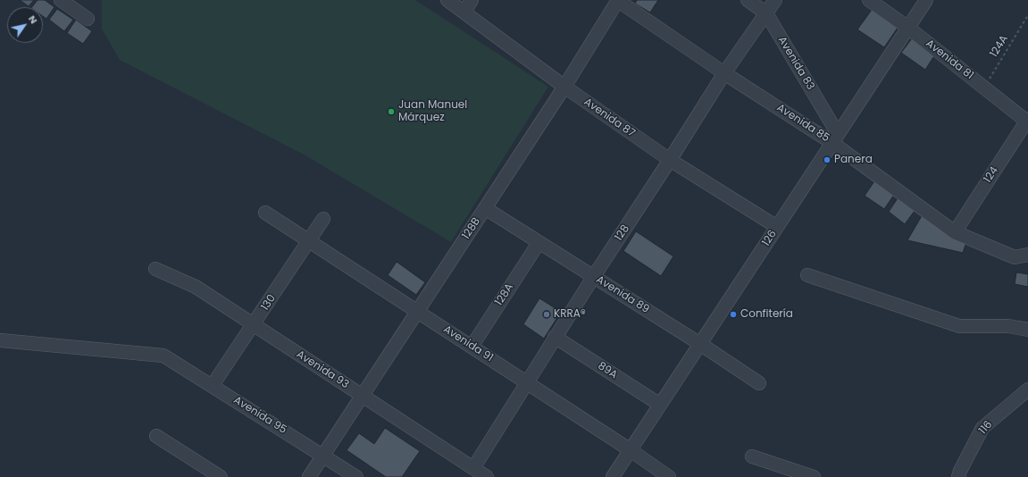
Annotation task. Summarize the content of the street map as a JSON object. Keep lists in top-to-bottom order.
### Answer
{
  "streets": {
    "street": [
      "Avenida 81",
      "Avenida 83",
      "Avenida 87",
      "Avenida 85",
      "124",
      "128B",
      "128",
      "126",
      "128A",
      "Avenida 89",
      "130",
      "Avenida 91",
      "Avenida 93",
      "89A",
      "Avenida 95",
      "116"
    ],
    "path": ["124A"]
  },
  "crossings": [
    ["124A", "Avenida 81"],
    ["Avenida 81", "124"],
    ["Avenida 81", "126"],
    ["Avenida 83", "Avenida 85"],
    ["Avenida 83", "128"],
    ["Avenida 83", "126"],
    ["Avenida 87", "128B"],
    ["Avenida 87", "128"],
    ["Avenida 87", "126"],
    ["Avenida 85", "124"],
    ["Avenida 85", "128B"],
    ["Avenida 85", "128"],
    ["Avenida 85", "126"],
    ["128B", "Avenida 89"],
    ["128B", "Avenida 91"],
    ["128B", "Avenida 93"],
    ["128B", "Avenida 95"],
    ["128", "Avenida 89"],
    ["128", "Avenida 91"],
    ["128", "Avenida 93"],
    ["128", "89A"],
    ["126", "Avenida 89"],
    ["126", "Avenida 91"],
    ["126", "89A"],
    ["128A", "Avenida 89"],
    ["128A", "Avenida 91"],
    ["130", "Avenida 91"],
    ["130", "Avenida 93"],
    ["130", "Avenida 95"]
  ],
  "places": [
    "Juan Manuel Márquez",
    "Panera",
    "KRRA®",
    "Confitería"
  ],
  "north": "top right"
}
